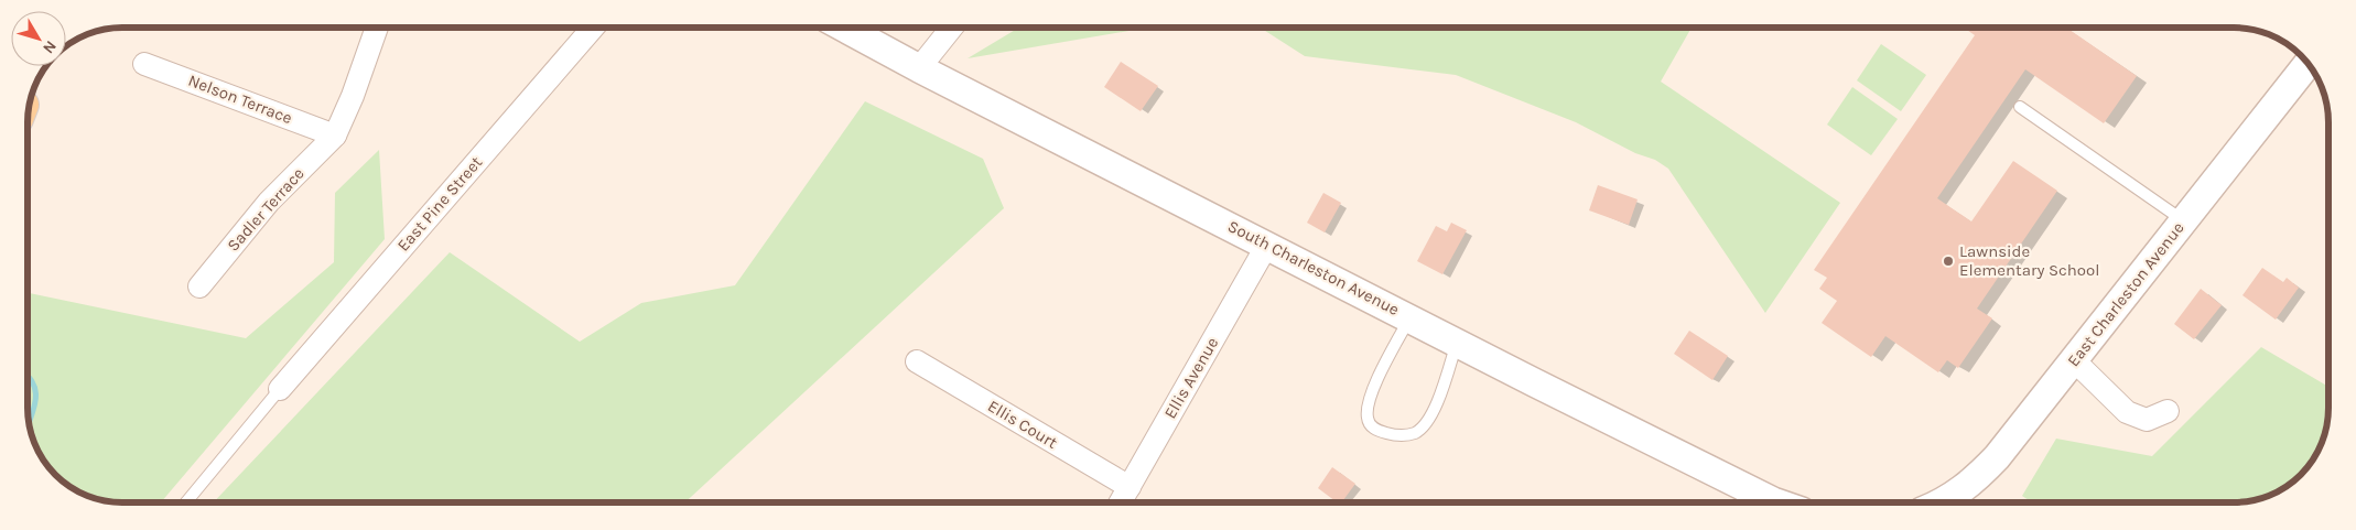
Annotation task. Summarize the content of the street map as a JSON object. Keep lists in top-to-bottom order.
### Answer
{
  "streets": {
    "street": [
      "Nelson Terrace",
      "East Pine Street",
      "Sadler Terrace",
      "South Charleston Avenue",
      "East Charleston Avenue",
      "Ellis Avenue",
      "Ellis Court"
    ]
  },
  "crossings": [
    ["Nelson Terrace", "Sadler Terrace"],
    ["South Charleston Avenue", "Ellis Avenue"],
    ["Ellis Avenue", "Ellis Court"]
  ],
  "places": ["Lawnside Elementary School"],
  "north": "bottom right"
}
